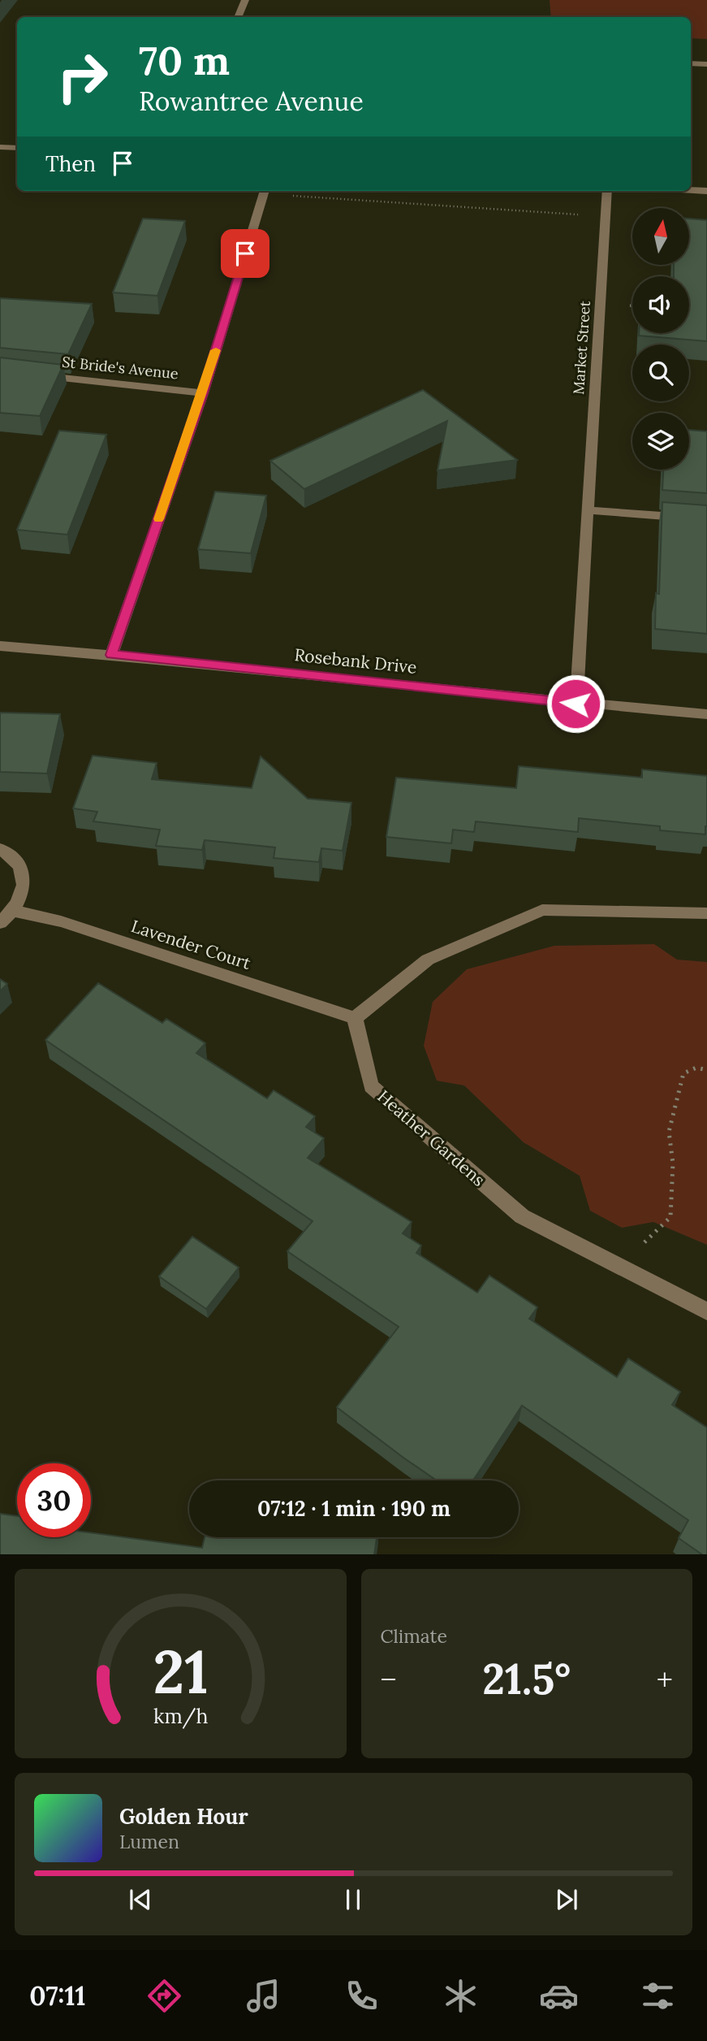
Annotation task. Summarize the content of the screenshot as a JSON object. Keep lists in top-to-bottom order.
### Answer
{
  "streets": {
    "street": [
      "Market Street",
      "St Bride's Avenue",
      "Rosebank Drive",
      "Lavender Court",
      "Heather Gardens"
    ]
  },
  "crossings": [
    ["Market Street", "Rosebank Drive"],
    ["Lavender Court", "Heather Gardens"]
  ],
  "north": "top",
  "page": {
    "turn": ["70 m", "Rowantree Avenue"],
    "then": "Then",
    "limit": "30",
    "trip": "07:12 · 1 min · 190 m",
    "tile": "Climate",
    "heat": ["−", "21.5°", "+"],
    "song": ["Golden Hour", "Lumen"],
    "tabs": "07:11",
    "gauge": ["21", "km/h"]
  }
}
